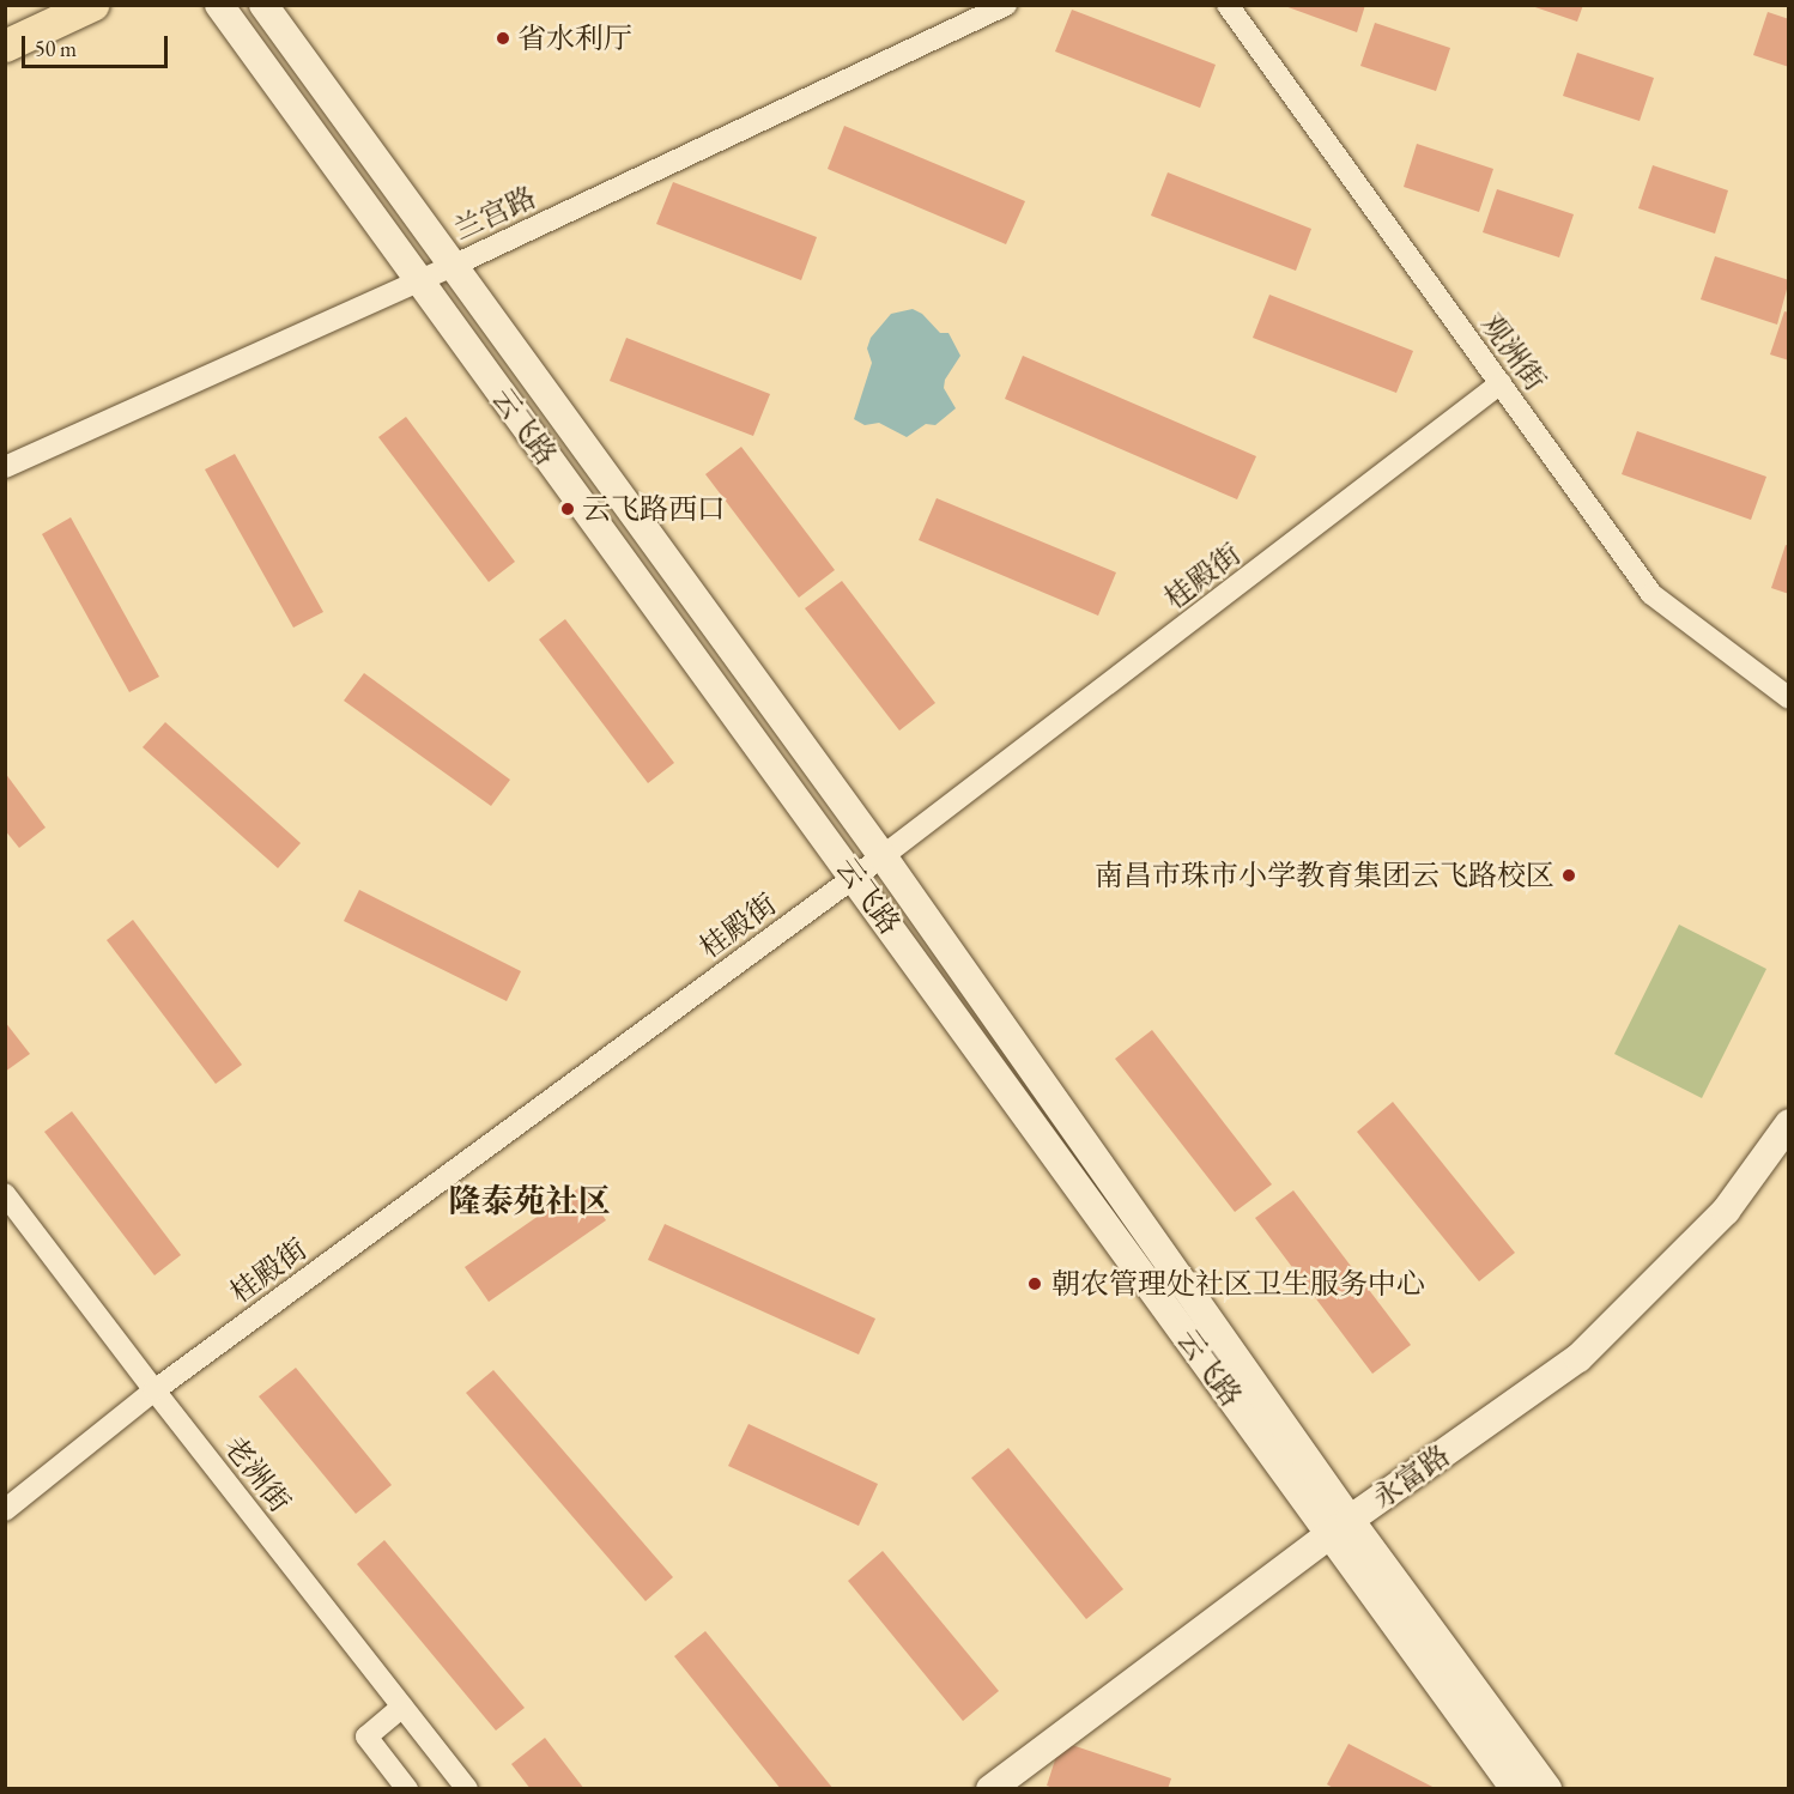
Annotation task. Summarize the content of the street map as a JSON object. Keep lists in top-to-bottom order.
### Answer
{
  "streets": {
    "main road": ["云飞路", "永富路"],
    "street": [
      "兰宫路",
      "观洲街",
      "桂殿街",
      "老洲街"
    ]
  },
  "crossings": [
    ["兰宫路", "云飞路"],
    ["观洲街", "桂殿街"],
    ["云飞路", "桂殿街"],
    ["云飞路", "永富路"],
    ["桂殿街", "老洲街"]
  ],
  "districts": ["隆泰苑社区"],
  "places": [
    "省水利厅",
    "云飞路西口",
    "南昌市珠市小学教育集团云飞路校区",
    "朝农管理处社区卫生服务中心"
  ],
  "scale_bar": "50 m"
}
